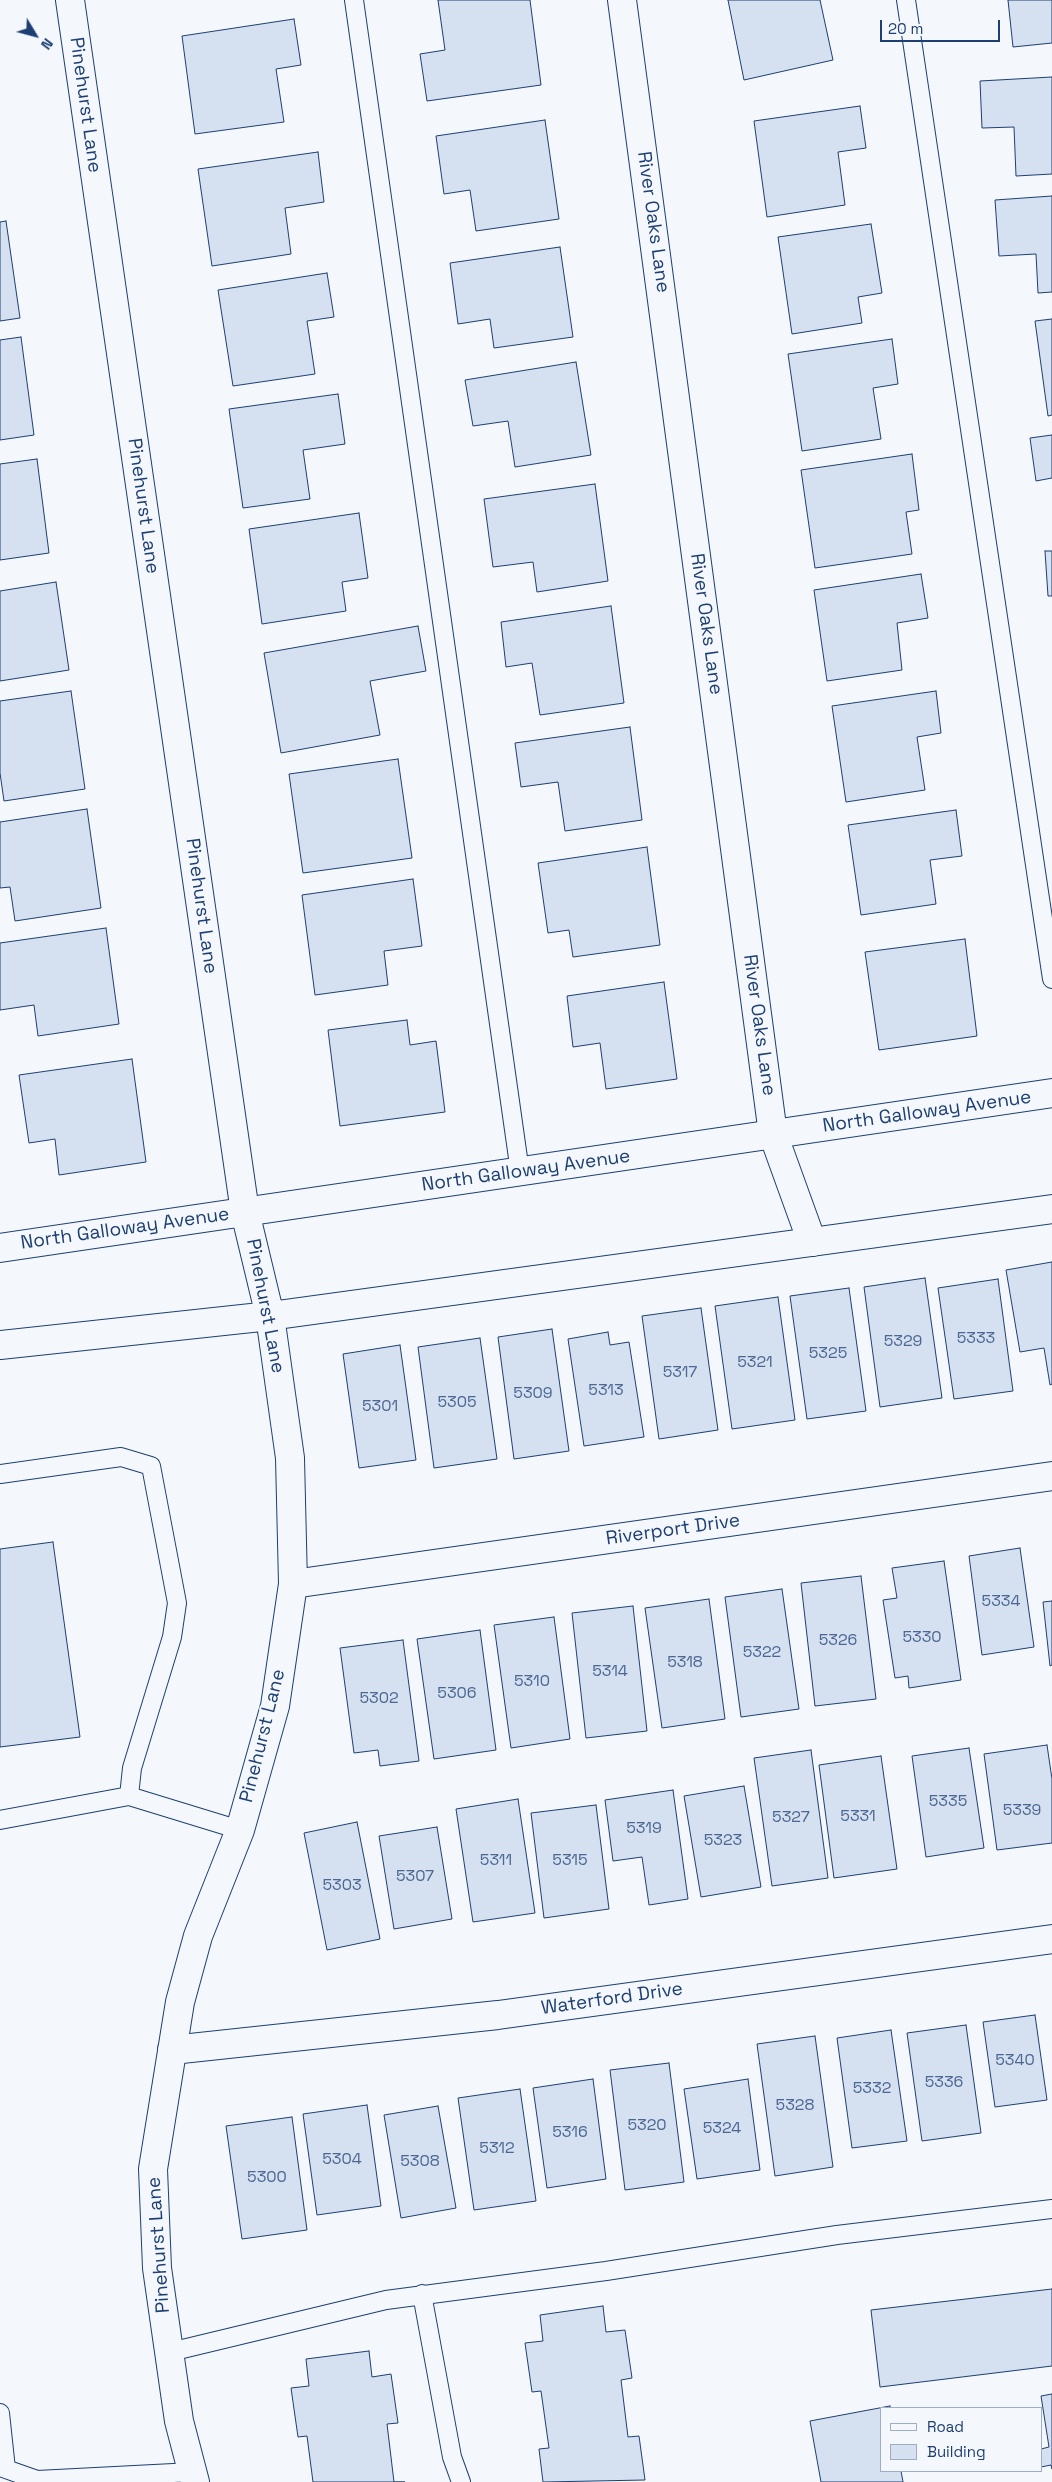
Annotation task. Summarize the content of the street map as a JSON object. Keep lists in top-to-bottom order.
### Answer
{
  "streets": {
    "street": [
      "Pinehurst Lane",
      "River Oaks Lane",
      "North Galloway Avenue",
      "Riverport Drive",
      "Waterford Drive"
    ]
  },
  "crossings": [
    ["Pinehurst Lane", "North Galloway Avenue"],
    ["Pinehurst Lane", "Riverport Drive"],
    ["Pinehurst Lane", "Waterford Drive"],
    ["River Oaks Lane", "North Galloway Avenue"]
  ],
  "house_numbers": [
    "5333",
    "5329",
    "5325",
    "5321",
    "5317",
    "5313",
    "5309",
    "5305",
    "5301",
    "5334",
    "5330",
    "5326",
    "5322",
    "5318",
    "5314",
    "5310",
    "5306",
    "5302",
    "5335",
    "5339",
    "5331",
    "5327",
    "5319",
    "5323",
    "5311",
    "5315",
    "5307",
    "5303",
    "5340",
    "5336",
    "5332",
    "5328",
    "5320",
    "5324",
    "5316",
    "5312",
    "5304",
    "5308",
    "5300"
  ],
  "legend": ["Road", "Building"],
  "scale_bar": "20 m",
  "north": "bottom right"
}
